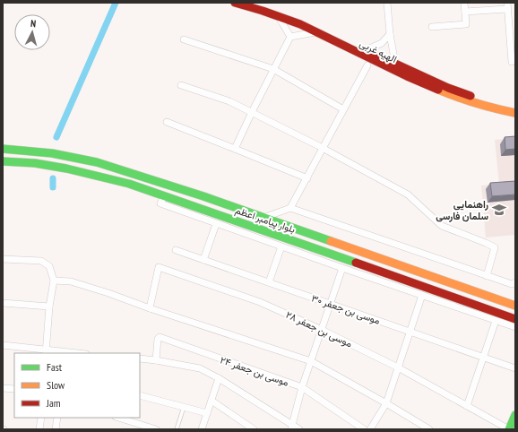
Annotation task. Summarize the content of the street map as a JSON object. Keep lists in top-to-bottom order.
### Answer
{
  "streets": {
    "main road": ["الهیه غربی", "بلوار پیامبر اعظم"],
    "street": ["موسی بن جعفر ۳۰", "موسی بن جعفر ۲۸", "موسی بن جعفر ۲۴"]
  },
  "places": {
    "school or university": ["راهنمایی سلمان فارسی"]
  },
  "legend": ["Fast", "Slow", "Jam"],
  "north": "top"
}
